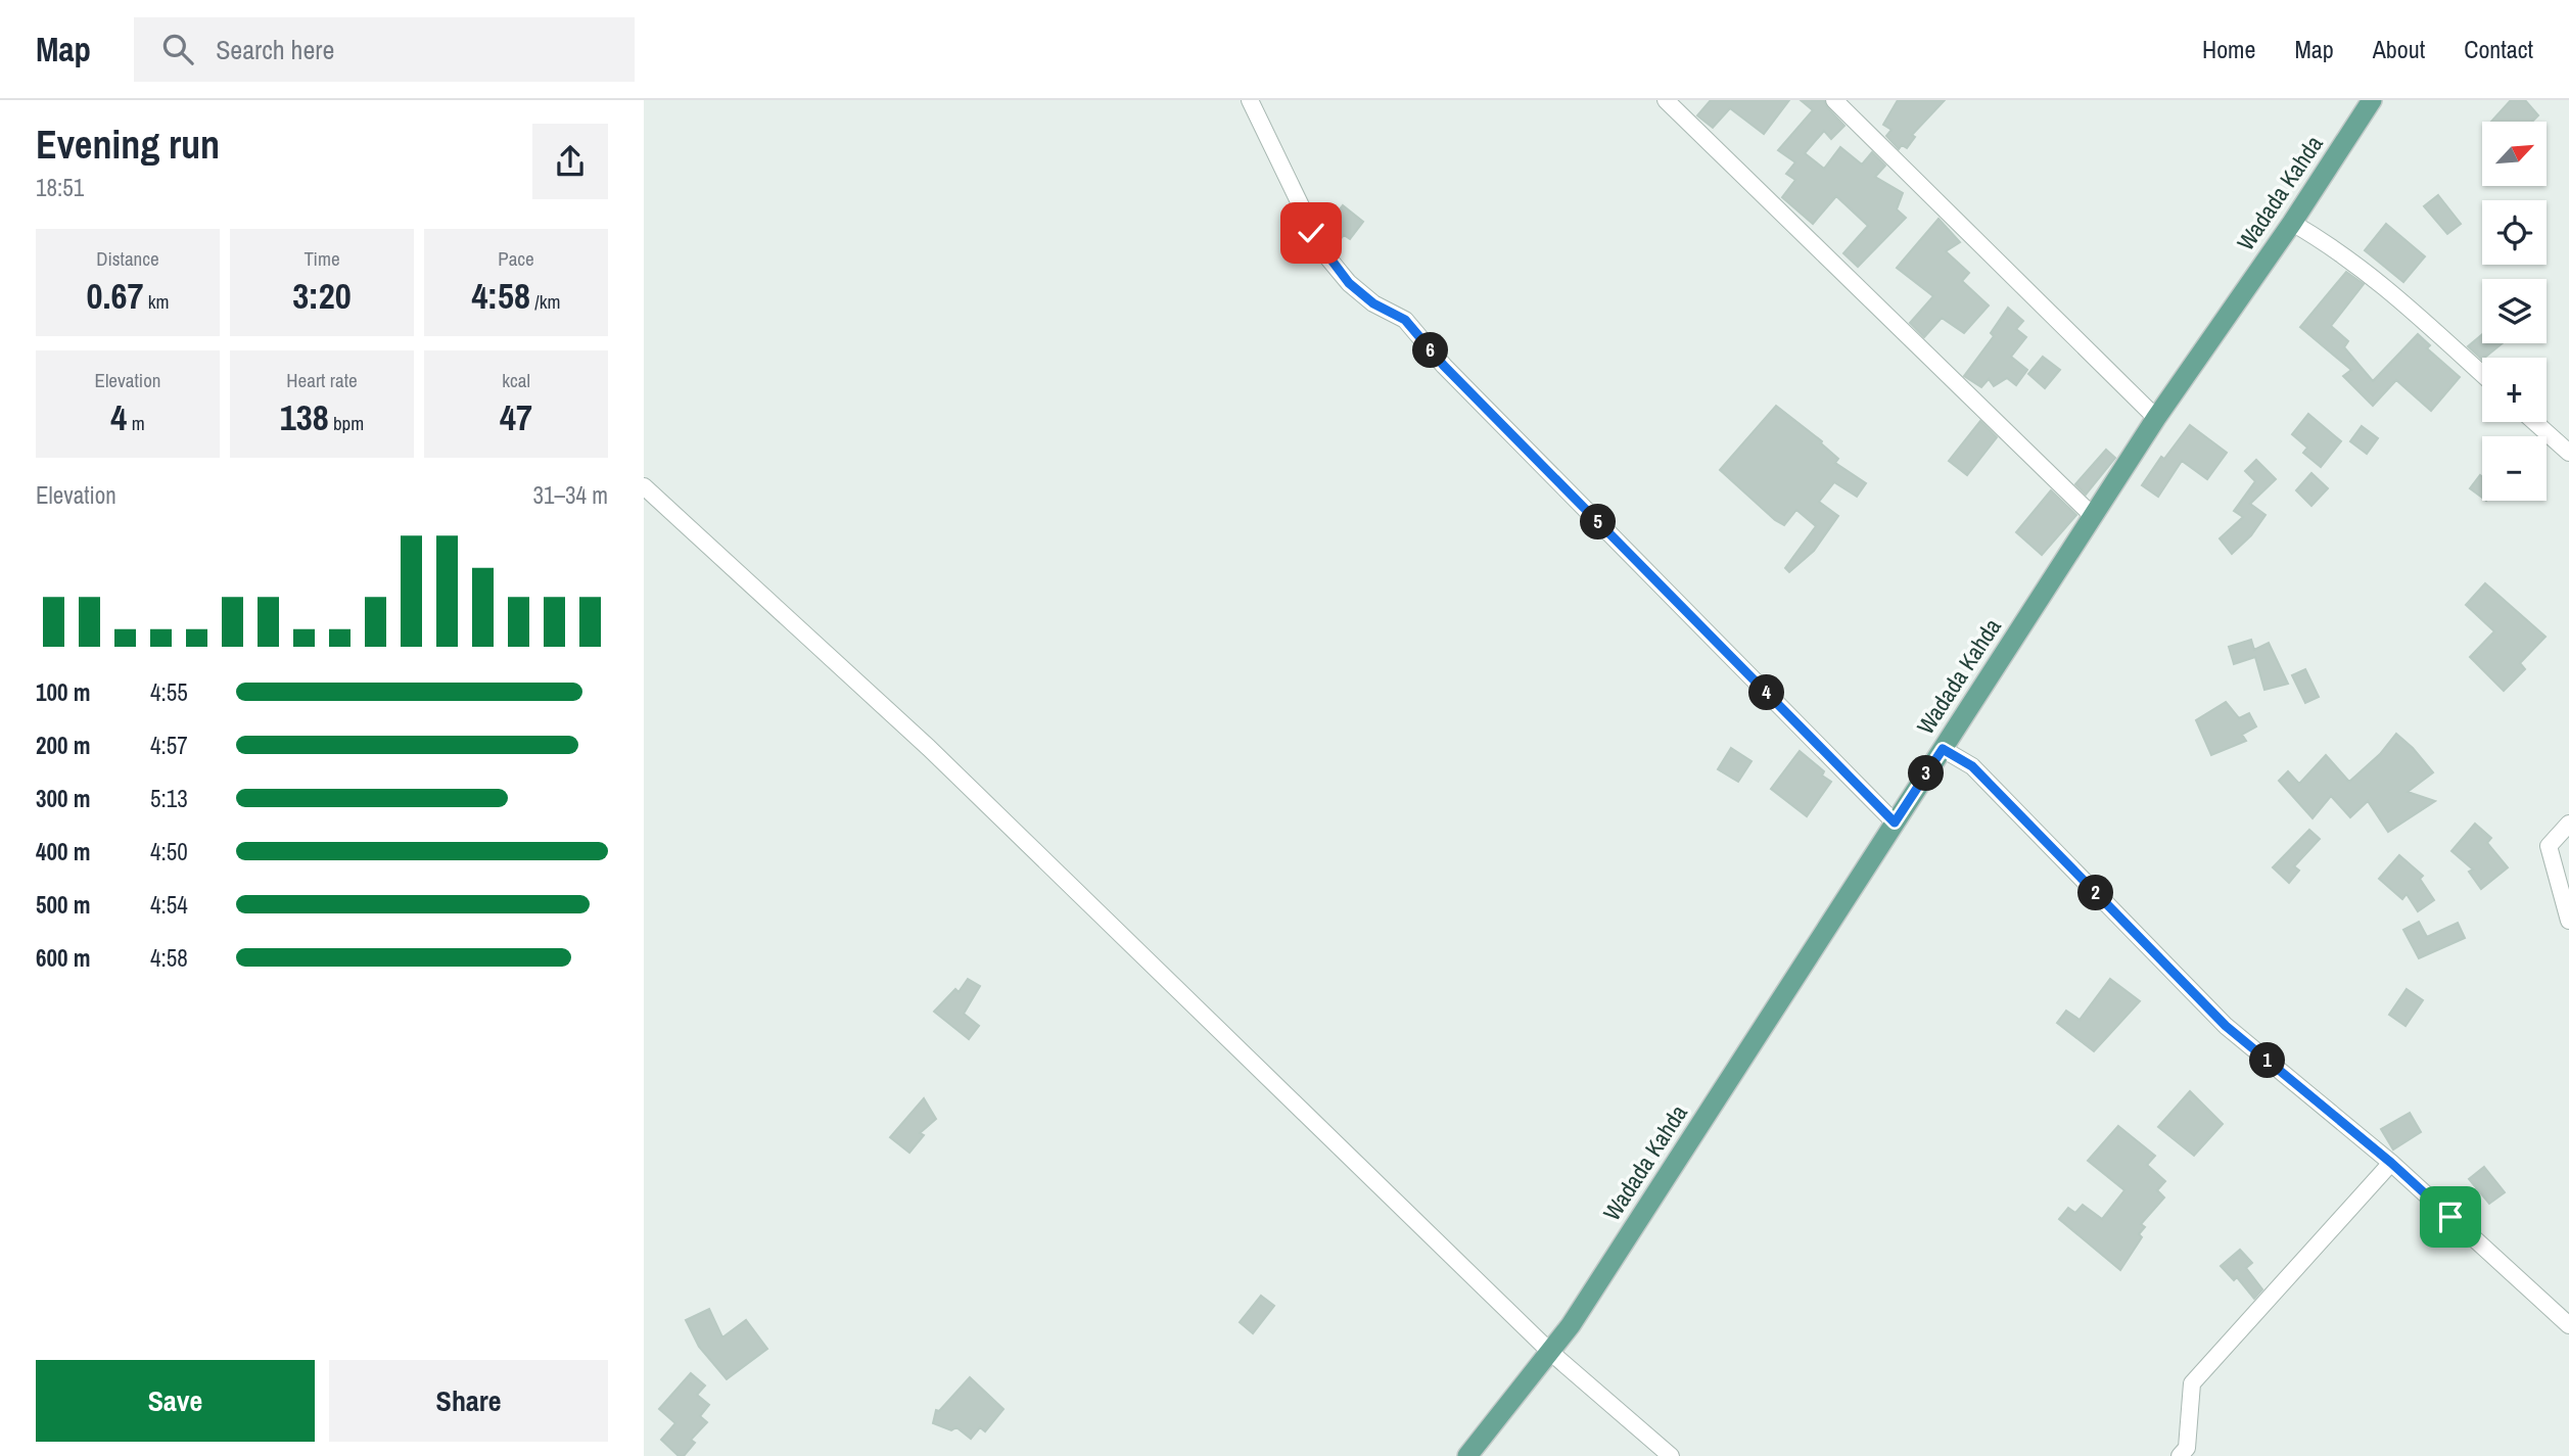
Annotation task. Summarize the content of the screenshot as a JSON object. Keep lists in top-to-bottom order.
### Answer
{
  "streets": {
    "main road": ["Wadada Kahda"]
  },
  "north": "top right",
  "page": {
    "header": "Map",
    "search": "Search here",
    "nav": [
      "Home",
      "Map",
      "About",
      "Contact"
    ],
    "heading": ["Evening run", "18:51"],
    "map_buttons": ["+", "−"],
    "stats": [
      ["Distance", "0.67 km"],
      ["Time", "3:20"],
      ["Pace", "4:58 /km"],
      ["Elevation", "4 m"],
      ["Heart rate", "138 bpm"],
      ["kcal", "47"]
    ],
    "pins": [
      "6",
      "5",
      "4",
      "3",
      "2",
      "1"
    ],
    "chart": ["Elevation", "31–34 m"],
    "list": [
      {
        "name": "100 m",
        "note": "4:55"
      },
      {
        "name": "200 m",
        "note": "4:57"
      },
      {
        "name": "300 m",
        "note": "5:13"
      },
      {
        "name": "400 m",
        "note": "4:50"
      },
      {
        "name": "500 m",
        "note": "4:54"
      },
      {
        "name": "600 m",
        "note": "4:58"
      }
    ],
    "buttons": ["Save", "Share"]
  }
}
